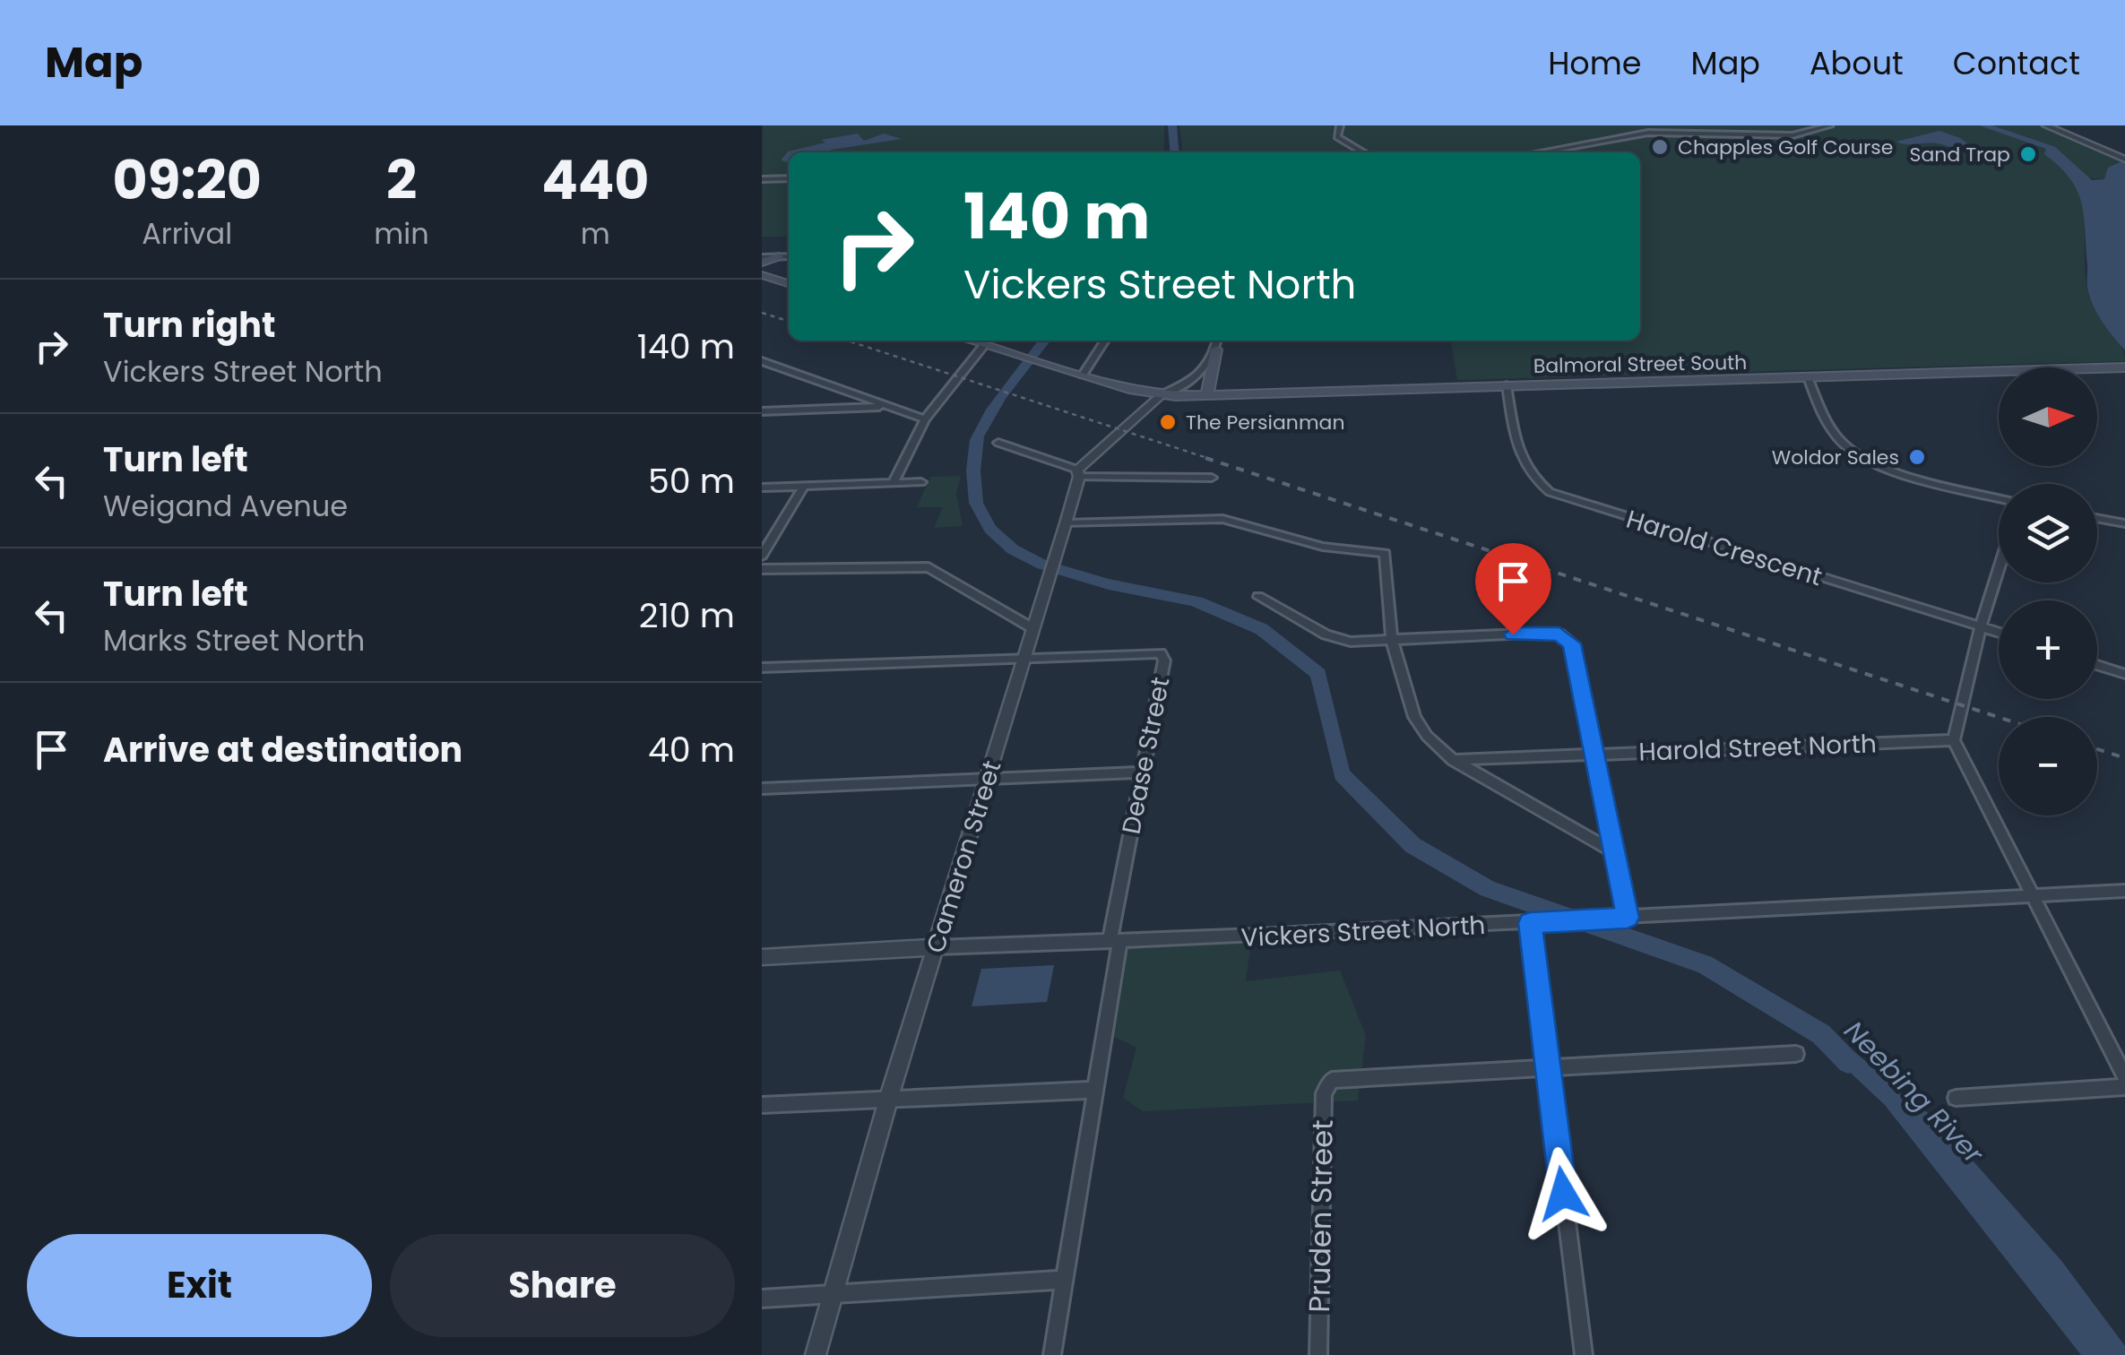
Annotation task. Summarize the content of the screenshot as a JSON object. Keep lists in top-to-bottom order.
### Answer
{
  "streets": {
    "main road": ["Balmoral Street South"],
    "street": [
      "Harold Crescent",
      "Harold Street North",
      "Dease Street",
      "Cameron Street",
      "Vickers Street North",
      "Pruden Street"
    ]
  },
  "crossings": [
    ["Balmoral Street South", "Harold Crescent"],
    ["Dease Street", "Cameron Street"],
    ["Dease Street", "Vickers Street North"],
    ["Cameron Street", "Vickers Street North"]
  ],
  "water": ["Neebing River"],
  "places": [
    "Chapples Golf Course",
    "Sand Trap",
    "The Persianman",
    "Woldor Sales"
  ],
  "north": "right",
  "page": {
    "header": "Map",
    "nav": [
      "Home",
      "Map",
      "About",
      "Contact"
    ],
    "eta": [
      "09:20",
      "Arrival",
      "2",
      "min",
      "440",
      "m"
    ],
    "turn": ["140 m", "Vickers Street North"],
    "list": [
      {
        "name": "Turn right",
        "note": "Vickers Street North",
        "value": "140 m"
      },
      {
        "name": "Turn left",
        "note": "Weigand Avenue",
        "value": "50 m"
      },
      {
        "name": "Turn left",
        "note": "Marks Street North",
        "value": "210 m"
      },
      {
        "name": "Arrive at destination",
        "value": "40 m"
      }
    ],
    "map_buttons": ["+", "−"],
    "buttons": ["Exit", "Share"]
  }
}
